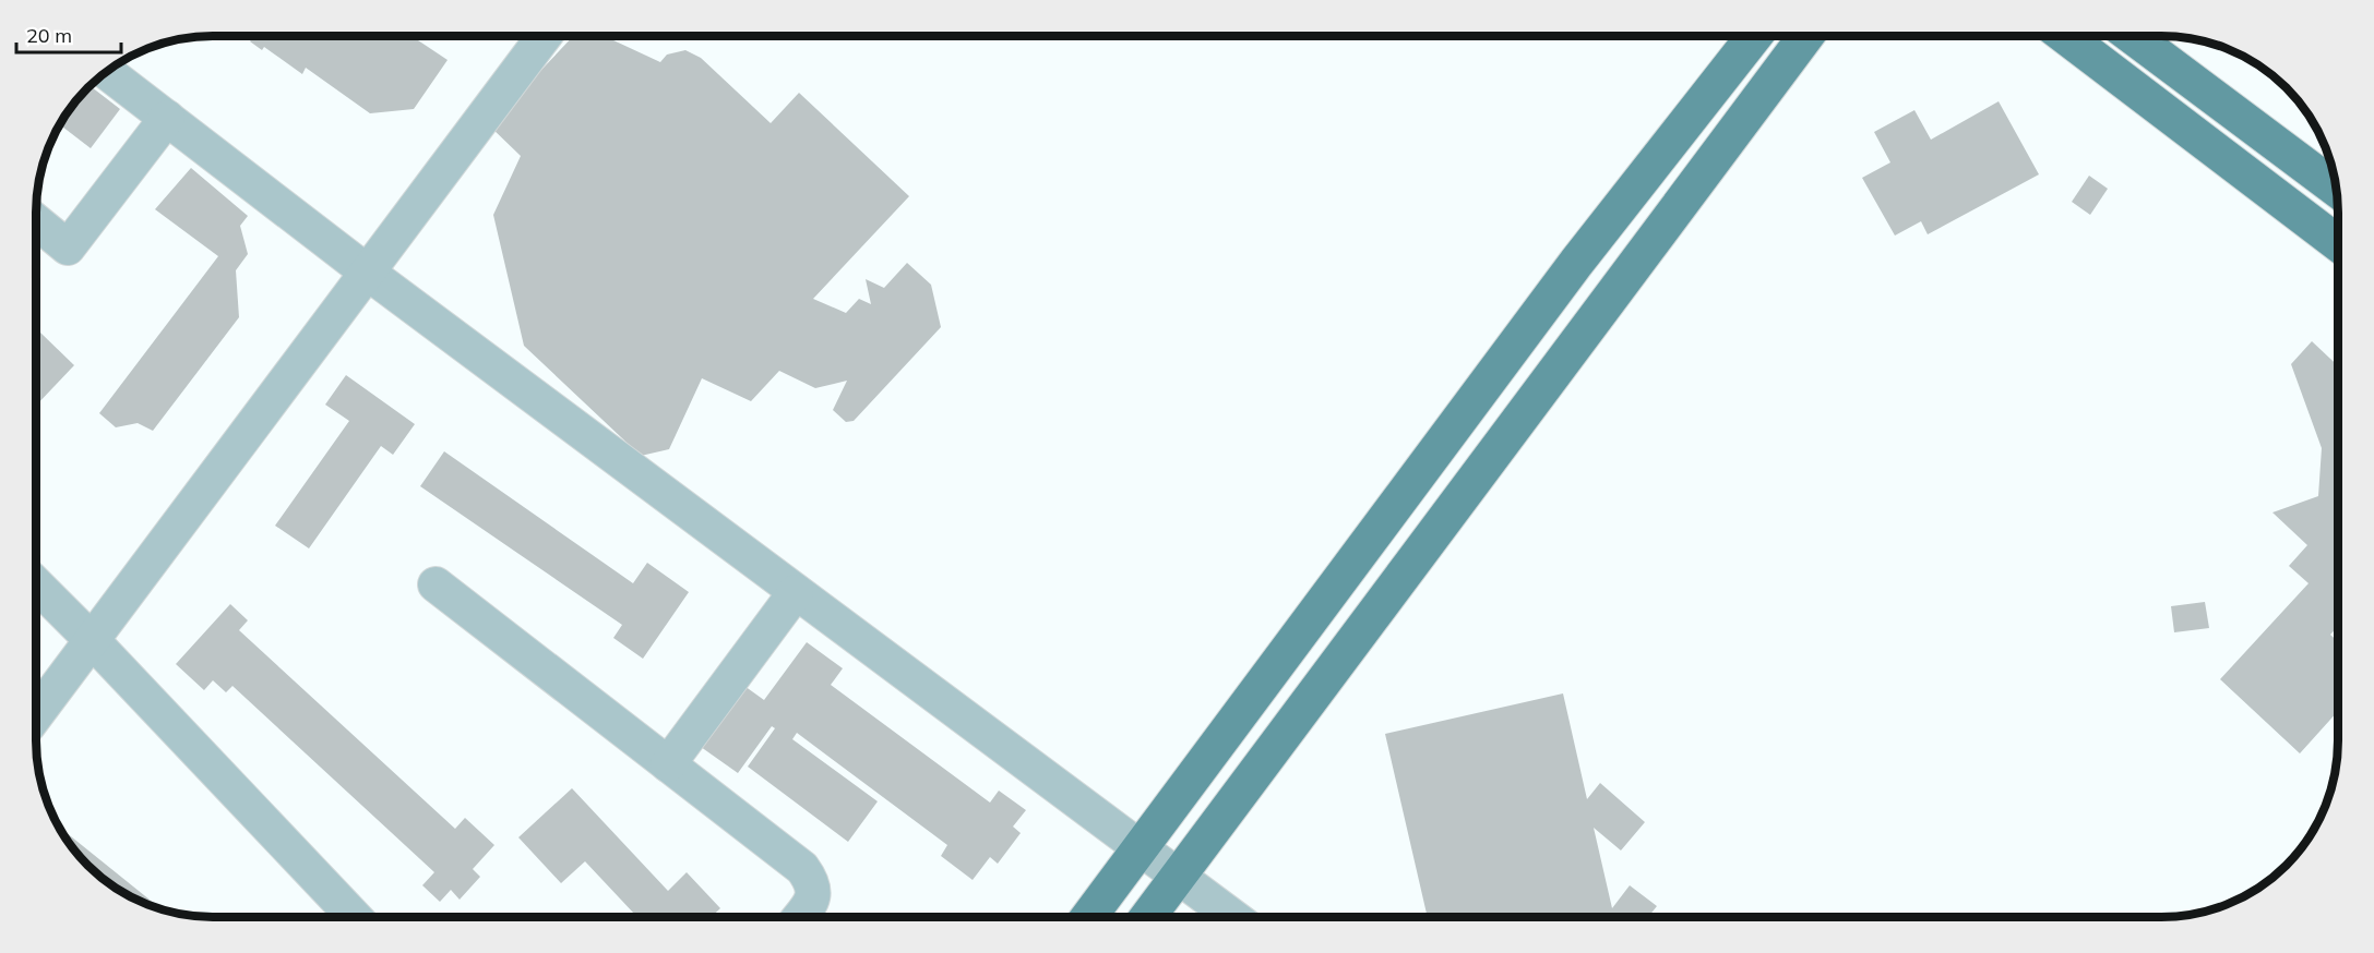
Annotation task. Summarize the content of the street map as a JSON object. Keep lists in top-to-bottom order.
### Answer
{
  "scale_bar": "20 m"
}
